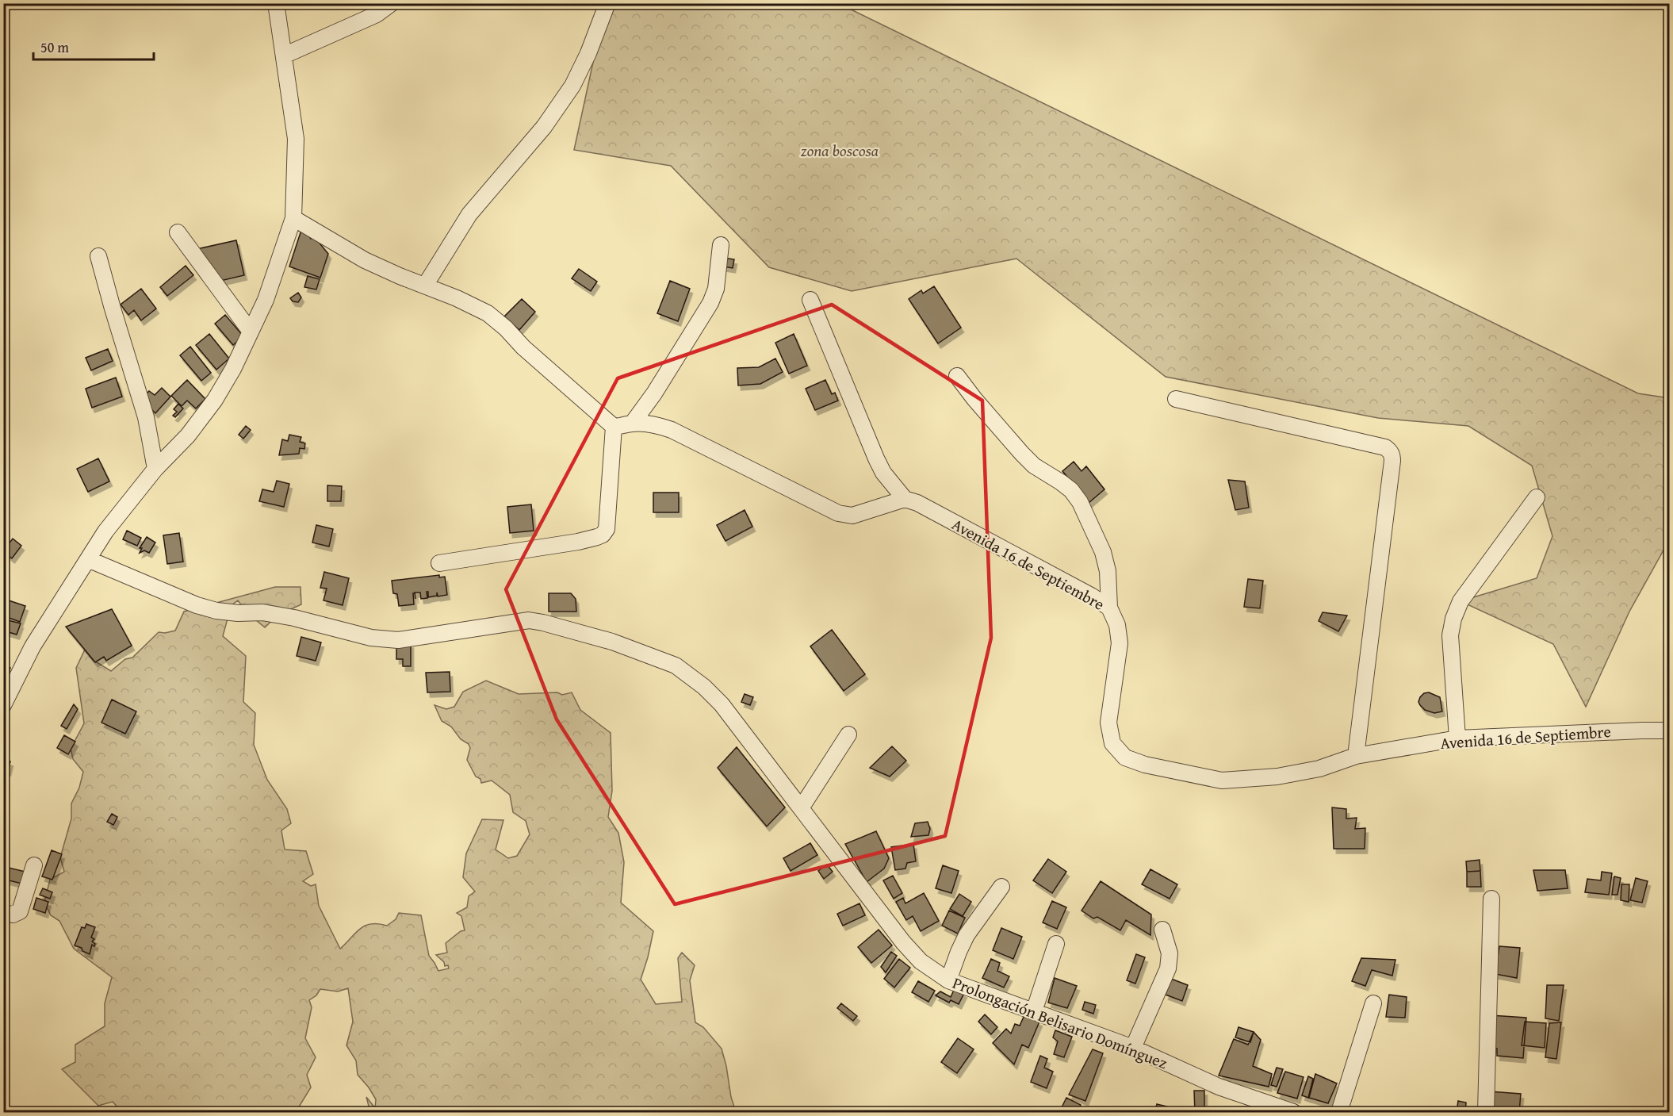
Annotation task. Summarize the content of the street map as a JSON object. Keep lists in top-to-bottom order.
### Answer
{
  "streets": {
    "street": ["Avenida 16 de Septiembre", "Prolongación Belisario Domínguez"]
  },
  "parks": ["zona boscosa"],
  "scale_bar": "50 m"
}
